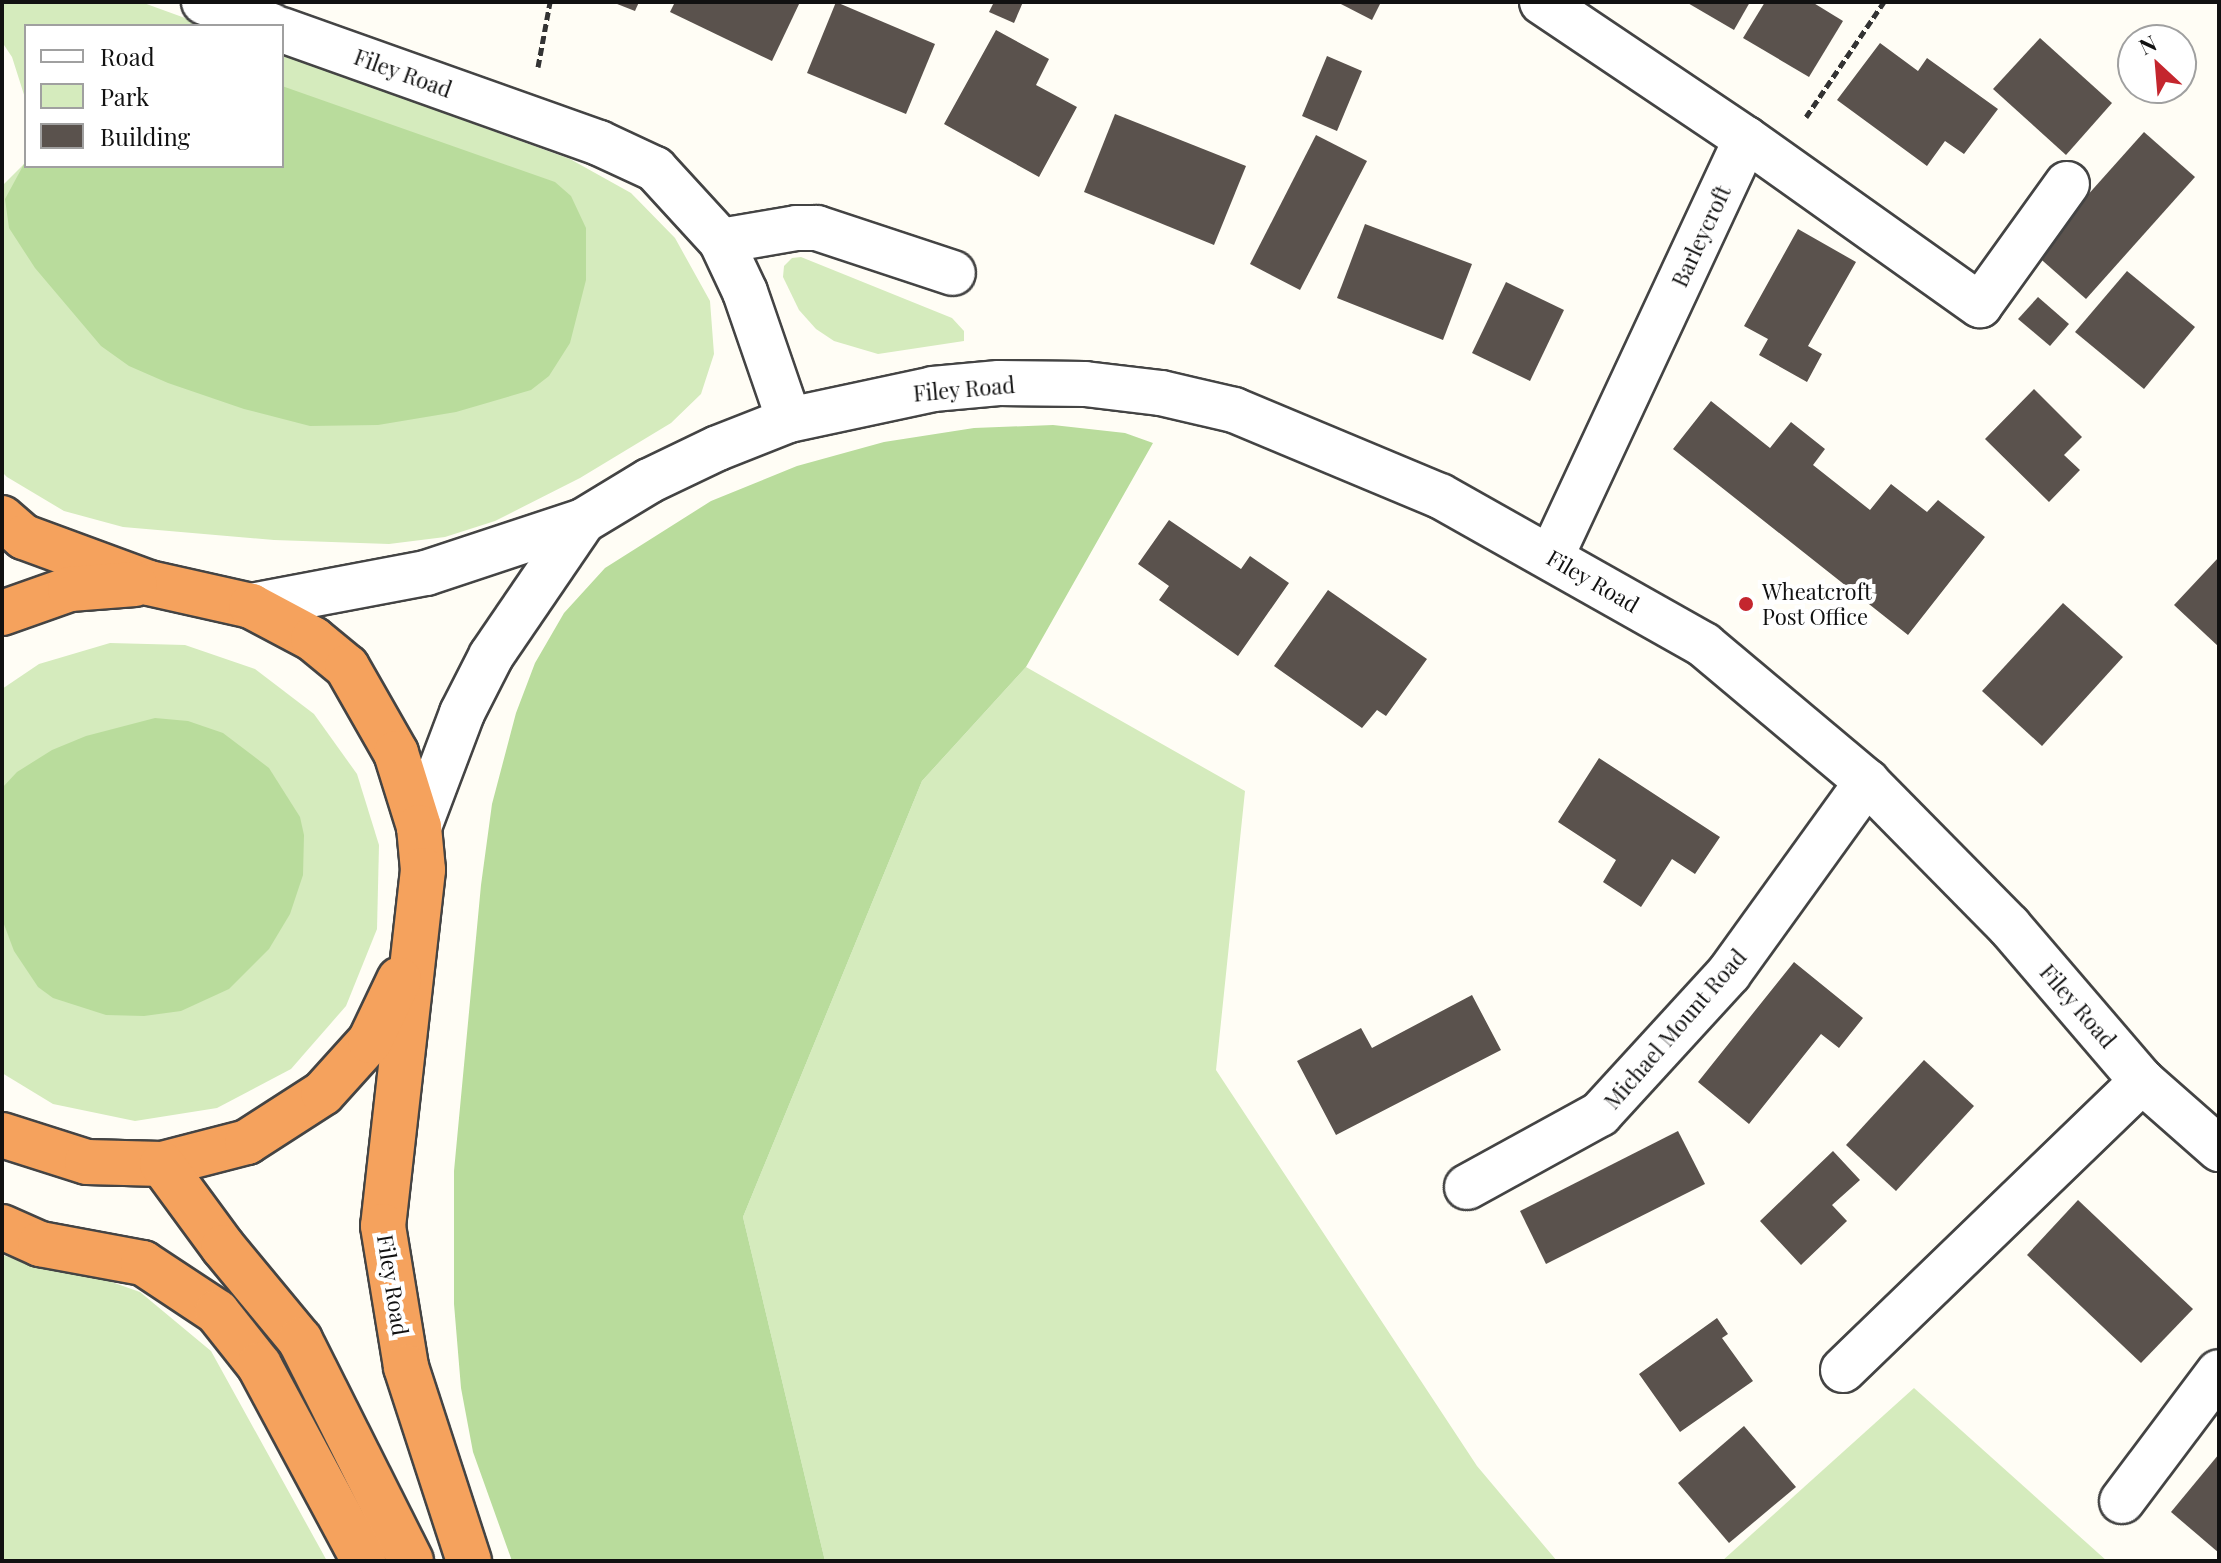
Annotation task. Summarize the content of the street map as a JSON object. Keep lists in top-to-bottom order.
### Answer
{
  "streets": {
    "highway": ["Filey Road"],
    "street": ["Barleycroft", "Michael Mount Road"]
  },
  "crossings": [
    ["Filey Road", "Barleycroft"],
    ["Filey Road", "Michael Mount Road"]
  ],
  "places": ["Wheatcroft Post Office"],
  "legend": ["Road", "Park", "Building"],
  "north": "top left"
}
